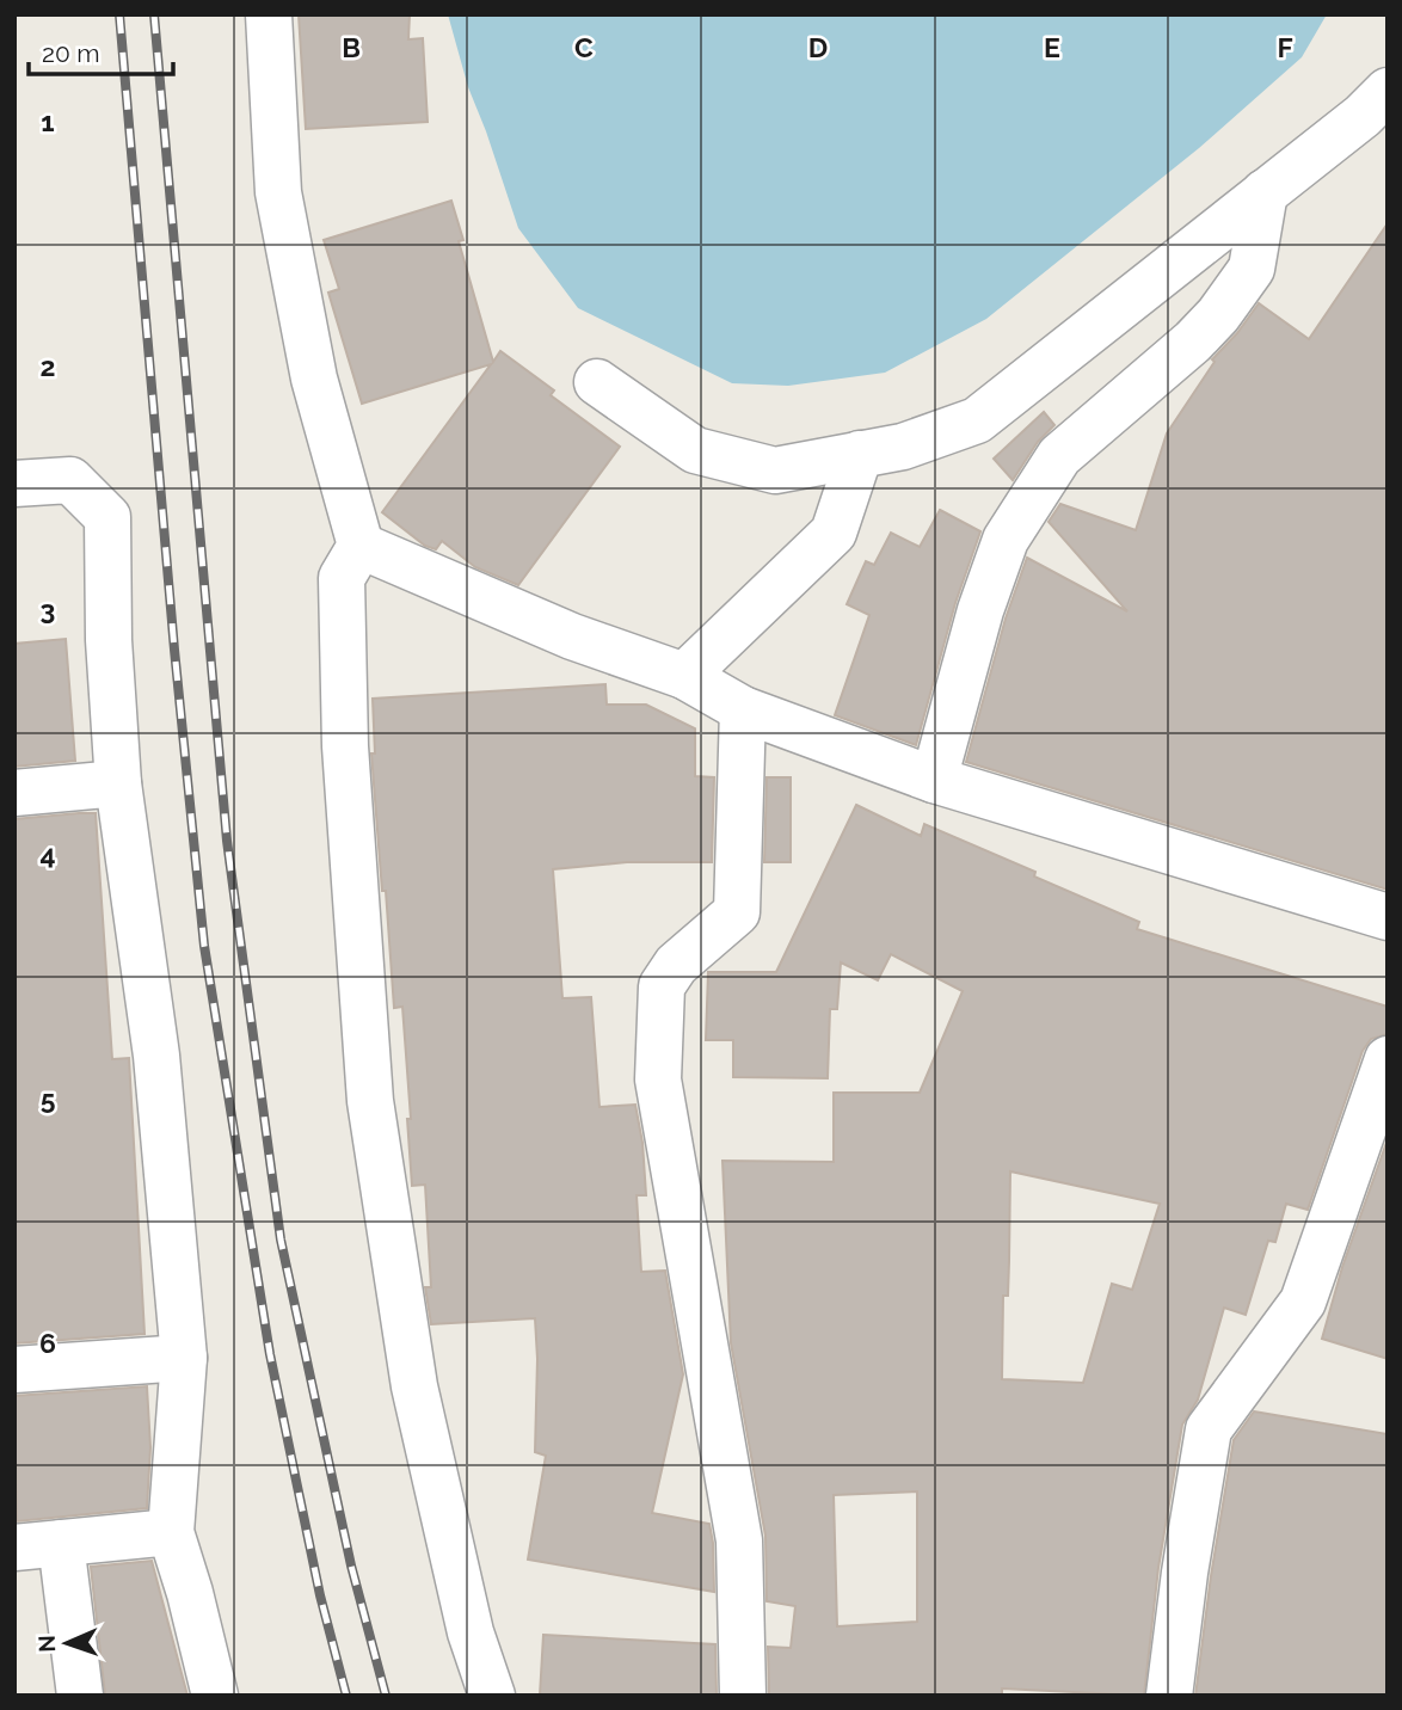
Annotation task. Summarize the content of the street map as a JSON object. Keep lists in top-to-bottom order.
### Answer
{
  "scale_bar": "20 m",
  "north": "left",
  "grid": {
    "columns": [
      "B",
      "C",
      "D",
      "E",
      "F"
    ],
    "rows": [
      "1",
      "2",
      "3",
      "4",
      "5",
      "6"
    ]
  }
}
